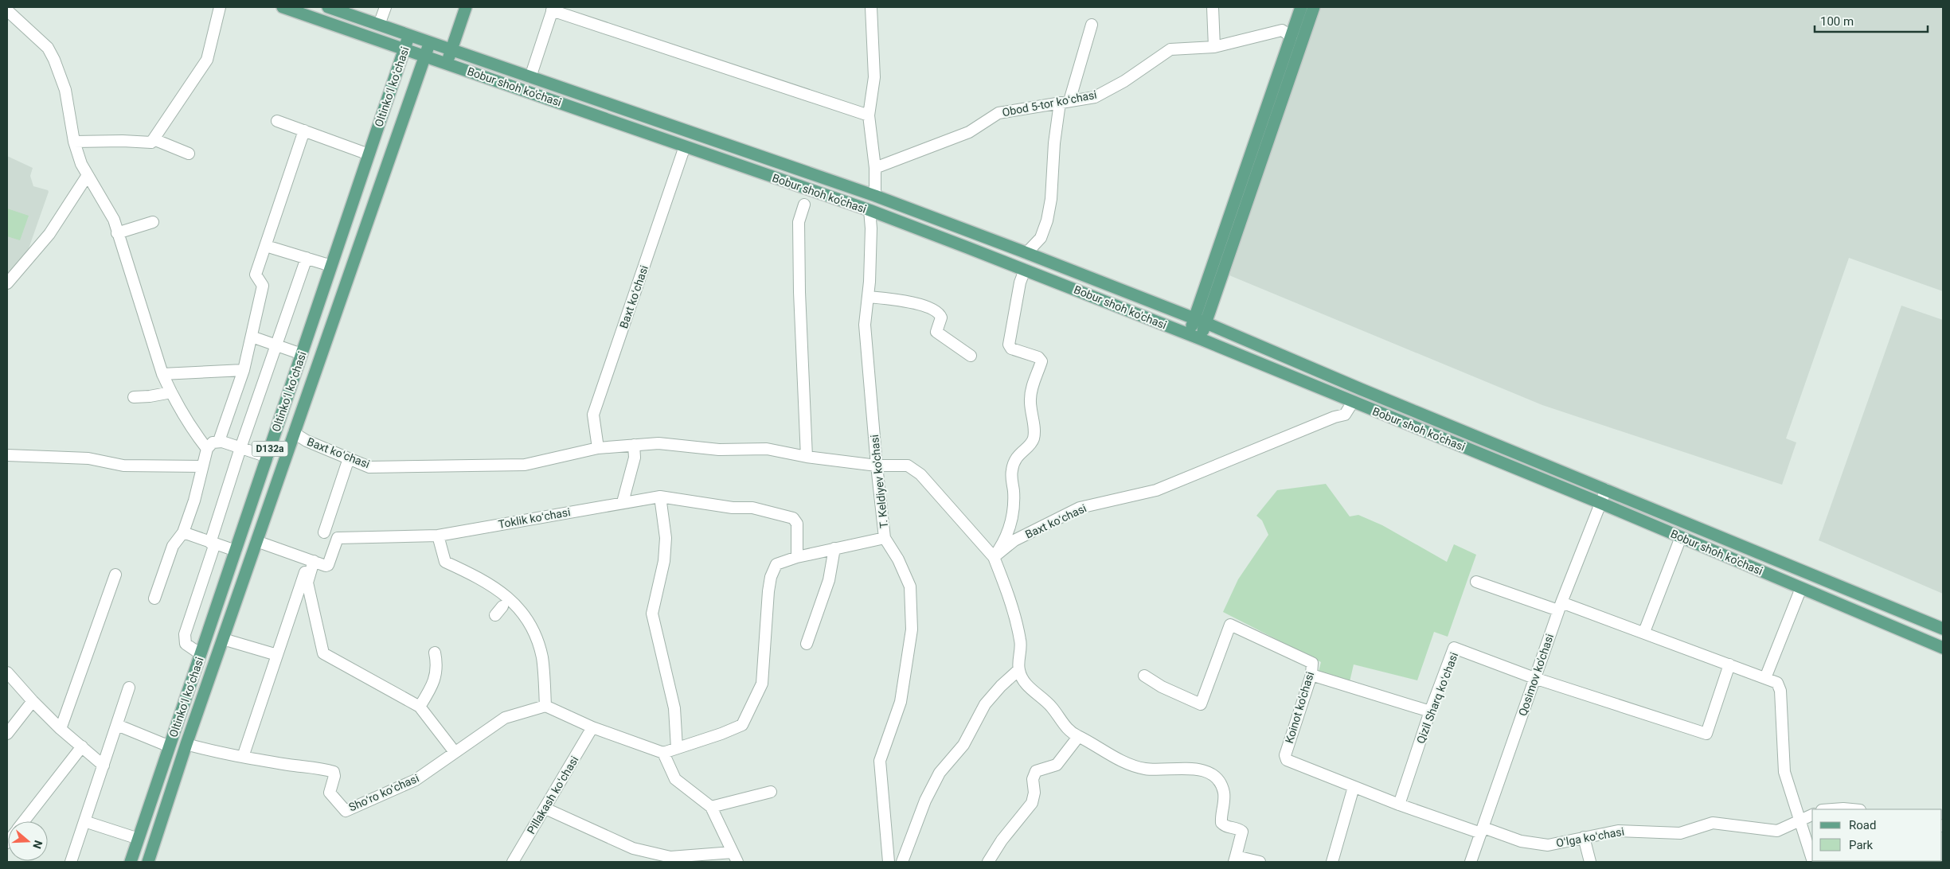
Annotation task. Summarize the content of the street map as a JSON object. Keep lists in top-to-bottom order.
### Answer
{
  "streets": {
    "main road": ["Oltinkoʻl koʻchasi", "Bobur shoh ko'chasi", "D132a"],
    "street": [
      "Obod 5-tor koʻchasi",
      "Baxt koʻchasi",
      "T. Keldiyev ko'chasi",
      "Toklik koʻchasi",
      "Qosimov ko'chasi",
      "Qizil Sharq koʻchasi",
      "Koinot ko'chasi",
      "Shoʻro koʻchasi",
      "Pillakash koʻchasi",
      "Oʻlga koʻchasi"
    ]
  },
  "crossings": [
    ["Oltinkoʻl koʻchasi", "Bobur shoh ko'chasi"],
    ["Oltinkoʻl koʻchasi", "Baxt koʻchasi"],
    ["Oltinkoʻl koʻchasi", "Toklik koʻchasi"],
    ["Oltinkoʻl koʻchasi", "Shoʻro koʻchasi"],
    ["Bobur shoh ko'chasi", "Baxt koʻchasi"],
    ["Bobur shoh ko'chasi", "T. Keldiyev ko'chasi"],
    ["Bobur shoh ko'chasi", "Qosimov ko'chasi"],
    ["Baxt koʻchasi", "T. Keldiyev ko'chasi"],
    ["Qosimov ko'chasi", "Qizil Sharq koʻchasi"],
    ["Qosimov ko'chasi", "Koinot ko'chasi"],
    ["Qosimov ko'chasi", "Oʻlga koʻchasi"],
    ["Qizil Sharq koʻchasi", "Koinot ko'chasi"],
    ["Koinot ko'chasi", "Oʻlga koʻchasi"]
  ],
  "legend": ["Road", "Park"],
  "scale_bar": "100 m",
  "north": "right"
}
